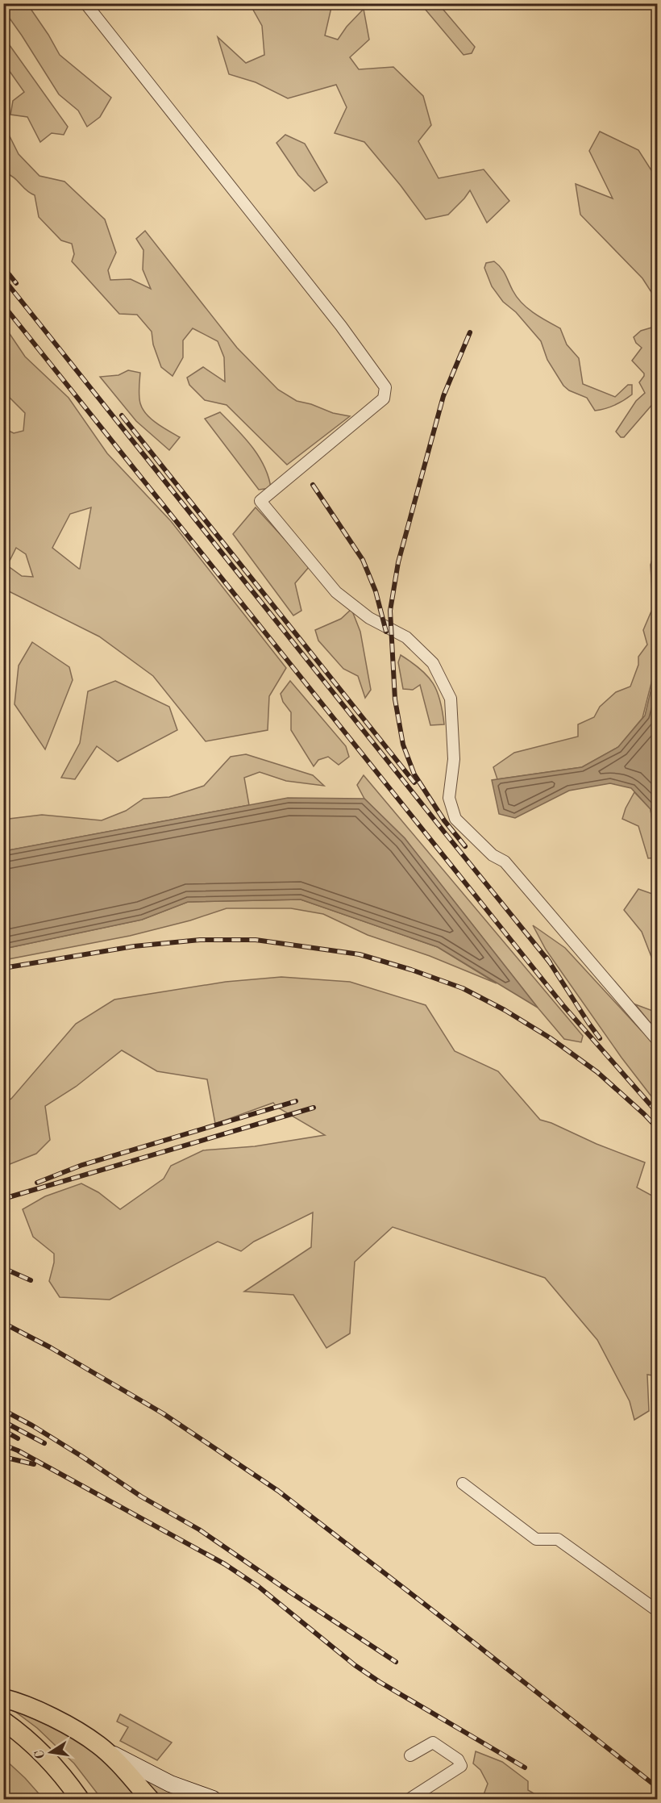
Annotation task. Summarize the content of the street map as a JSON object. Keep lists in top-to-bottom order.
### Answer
{
  "north": "left"
}
